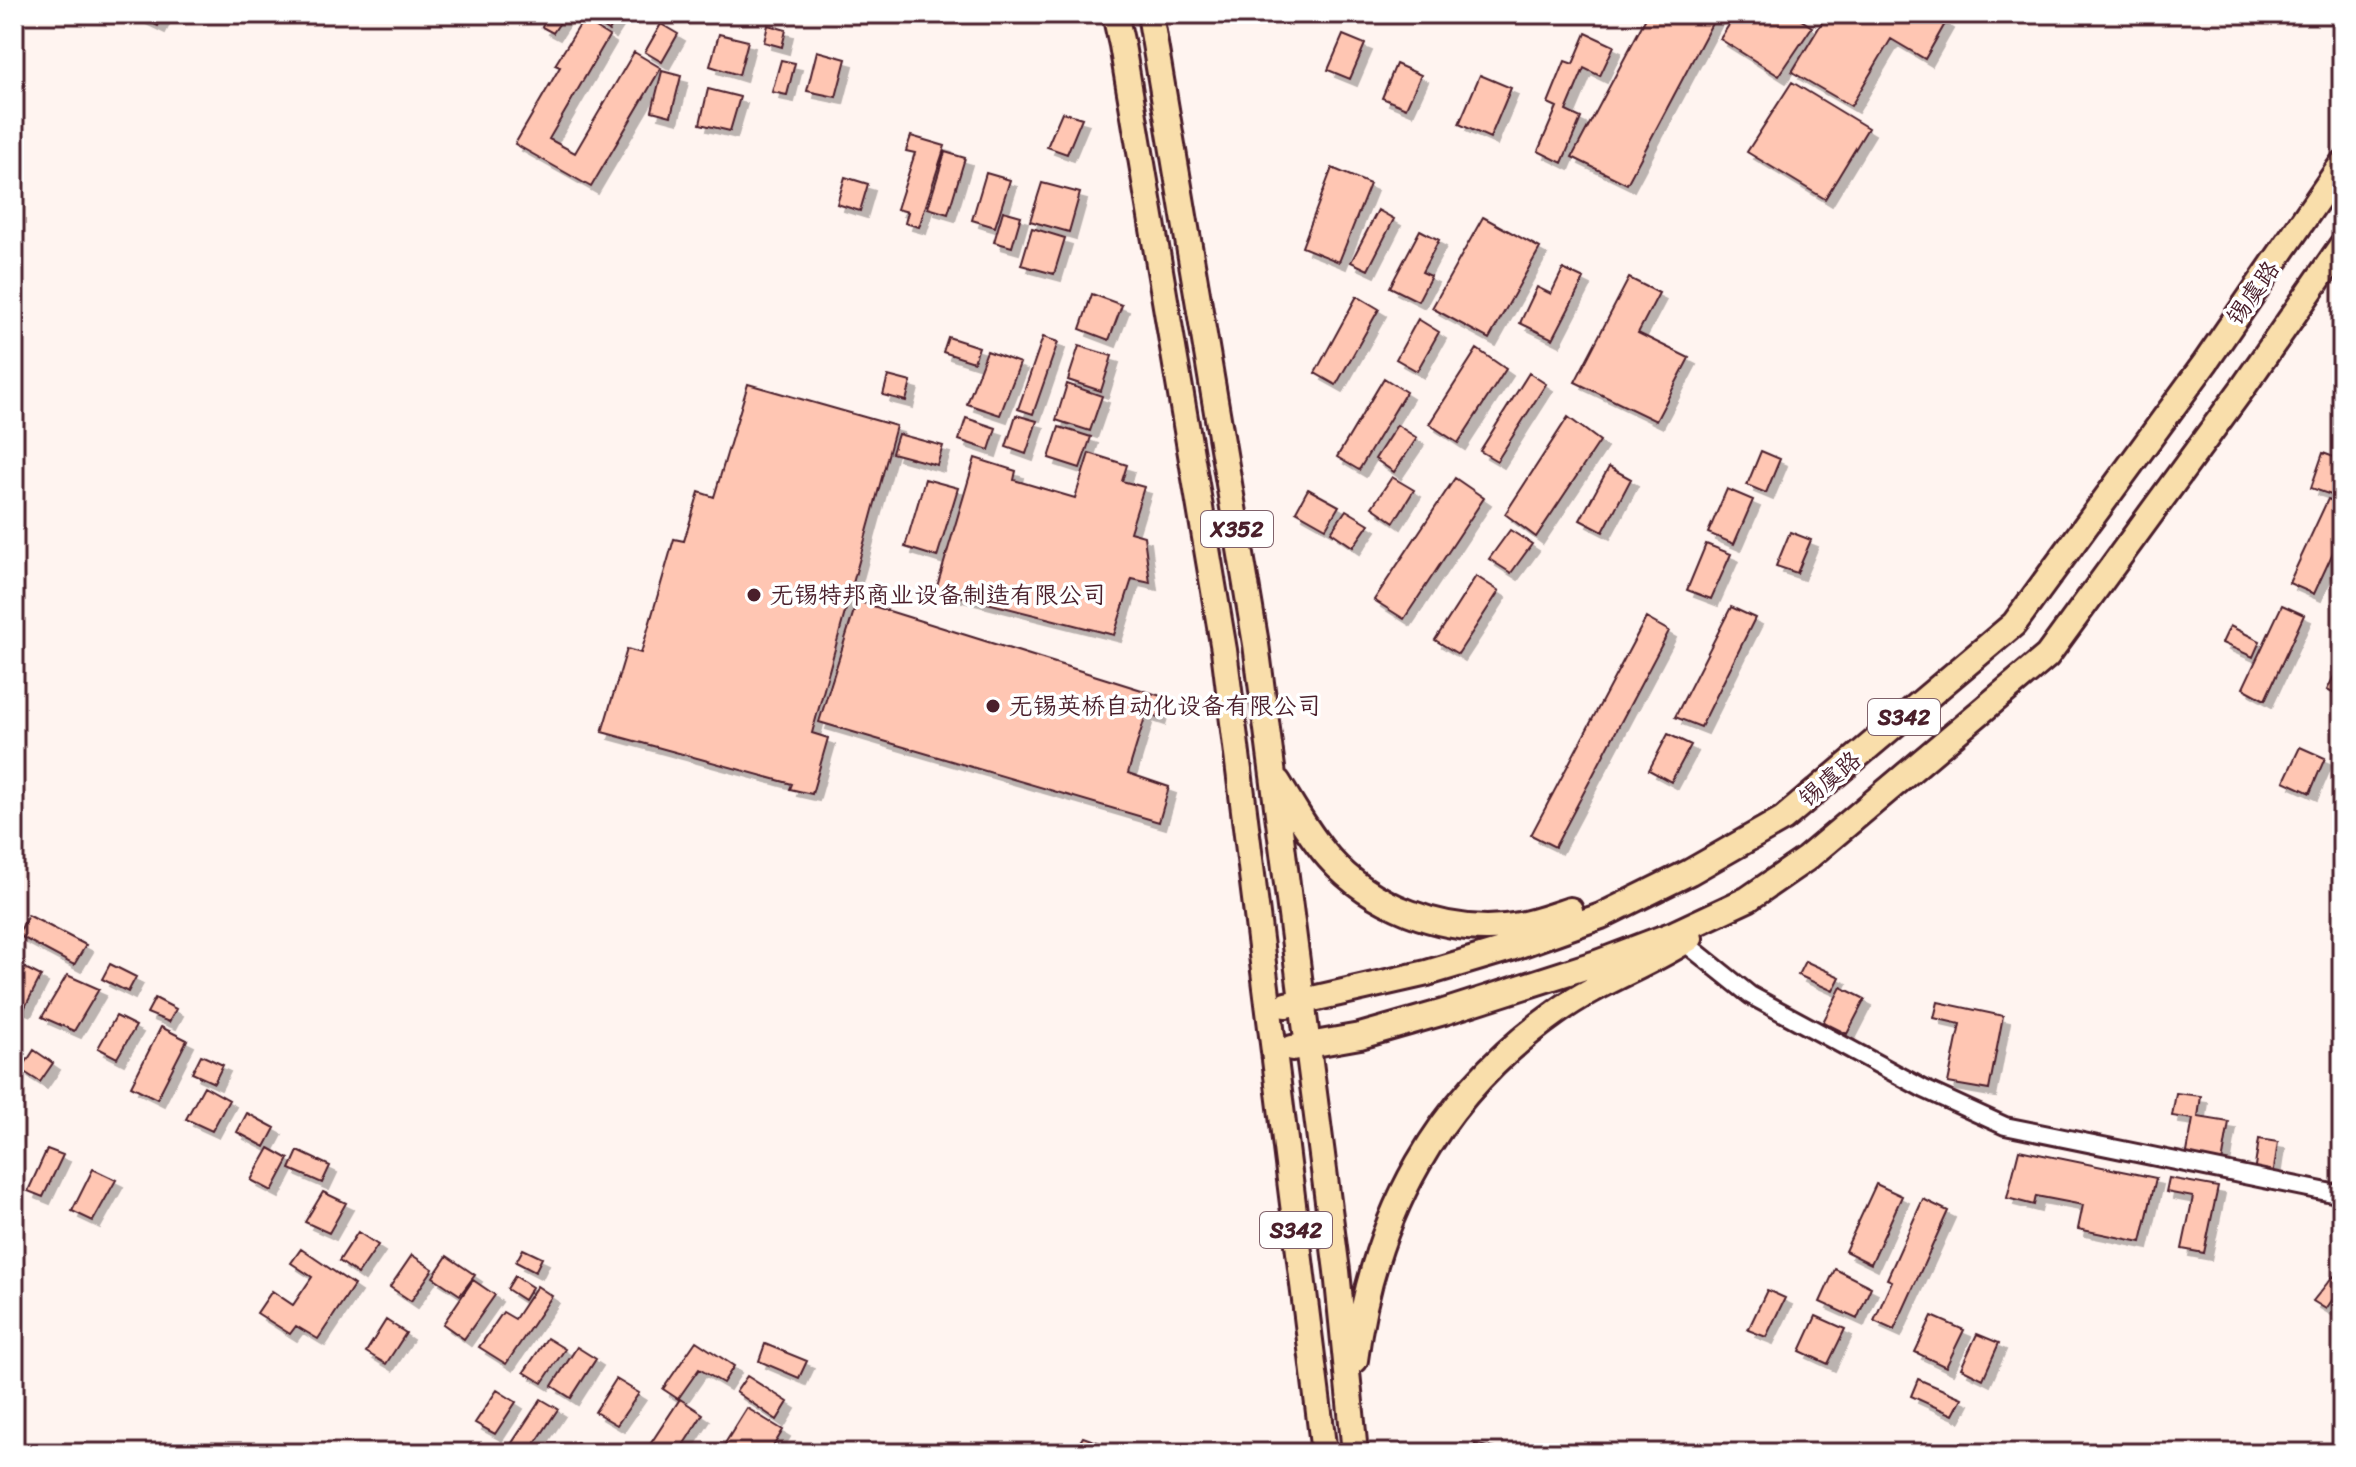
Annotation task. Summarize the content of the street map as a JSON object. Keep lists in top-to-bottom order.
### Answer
{
  "streets": {
    "main road": ["锡虞路", "X352", "S342"]
  },
  "crossings": [
    ["锡虞路", "X352"],
    ["锡虞路", "S342"],
    ["X352", "S342"]
  ],
  "places": ["无锡特邦商业设备制造有限公司", "无锡英桥自动化设备有限公司"]
}
